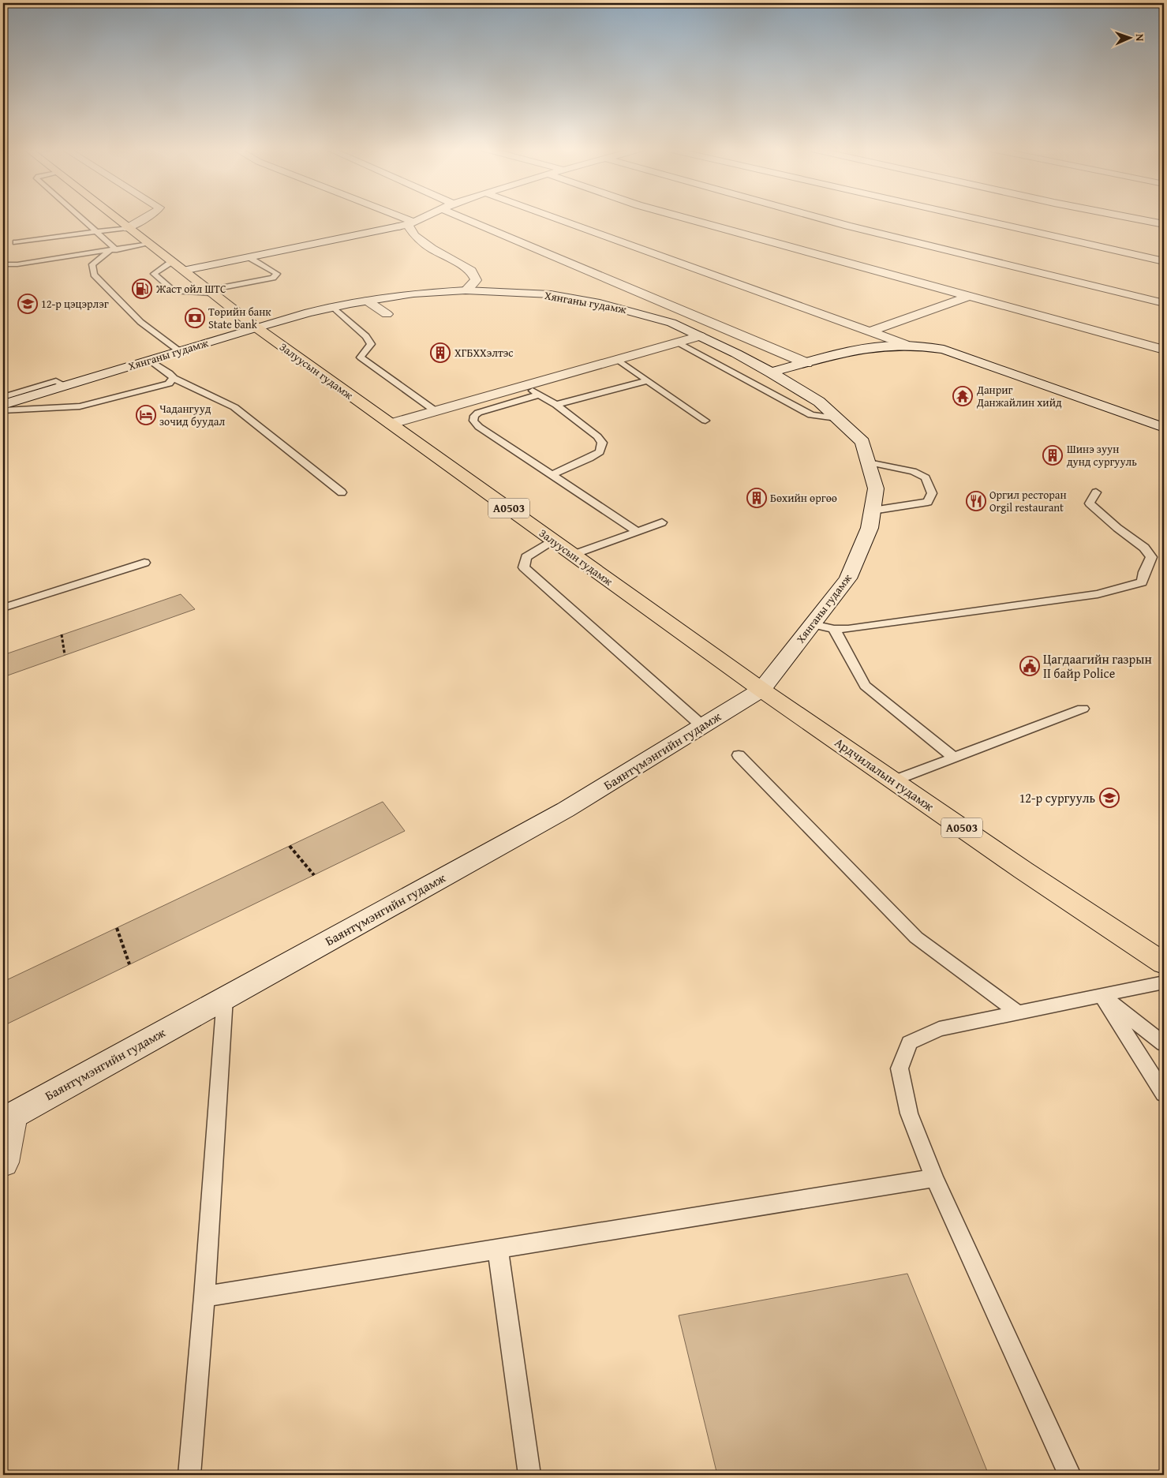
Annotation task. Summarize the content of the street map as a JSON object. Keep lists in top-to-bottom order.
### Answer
{
  "streets": {
    "main road": ["Залуусын гудамж", "A0503", "Ардчилалын гудамж"],
    "street": ["Хянганы гудамж", "Баянтүмэнгийн гудамж"]
  },
  "crossings": [
    ["Хянганы гудамж", "Залуусын гудамж"],
    ["Хянганы гудамж", "A0503"],
    ["Хянганы гудамж", "Баянтүмэнгийн гудамж"],
    ["Хянганы гудамж", "Ардчилалын гудамж"],
    ["Залуусын гудамж", "A0503"],
    ["Залуусын гудамж", "Баянтүмэнгийн гудамж"],
    ["Залуусын гудамж", "Ардчилалын гудамж"],
    ["Баянтүмэнгийн гудамж", "Ардчилалын гудамж"]
  ],
  "places": {
    "fuel station": ["Жаст ойл ШТС"],
    "school or university": ["12-р цэцэрлэг", "12-р сургууль"],
    "bank": ["Төрийн банк State bank"],
    "building": ["ХГБХХэлтэс", "Шинэ зуун дунд сургууль", "Бөхийн өргөө"],
    "temple": ["Данриг Данжайлин хийд"],
    "hotel": ["Чадангууд зочид буудал"],
    "restaurant": ["Оргил ресторан Orgil restaurant"],
    "public building": ["Цагдаагийн газрын II байр Police"]
  },
  "north": "right"
}
